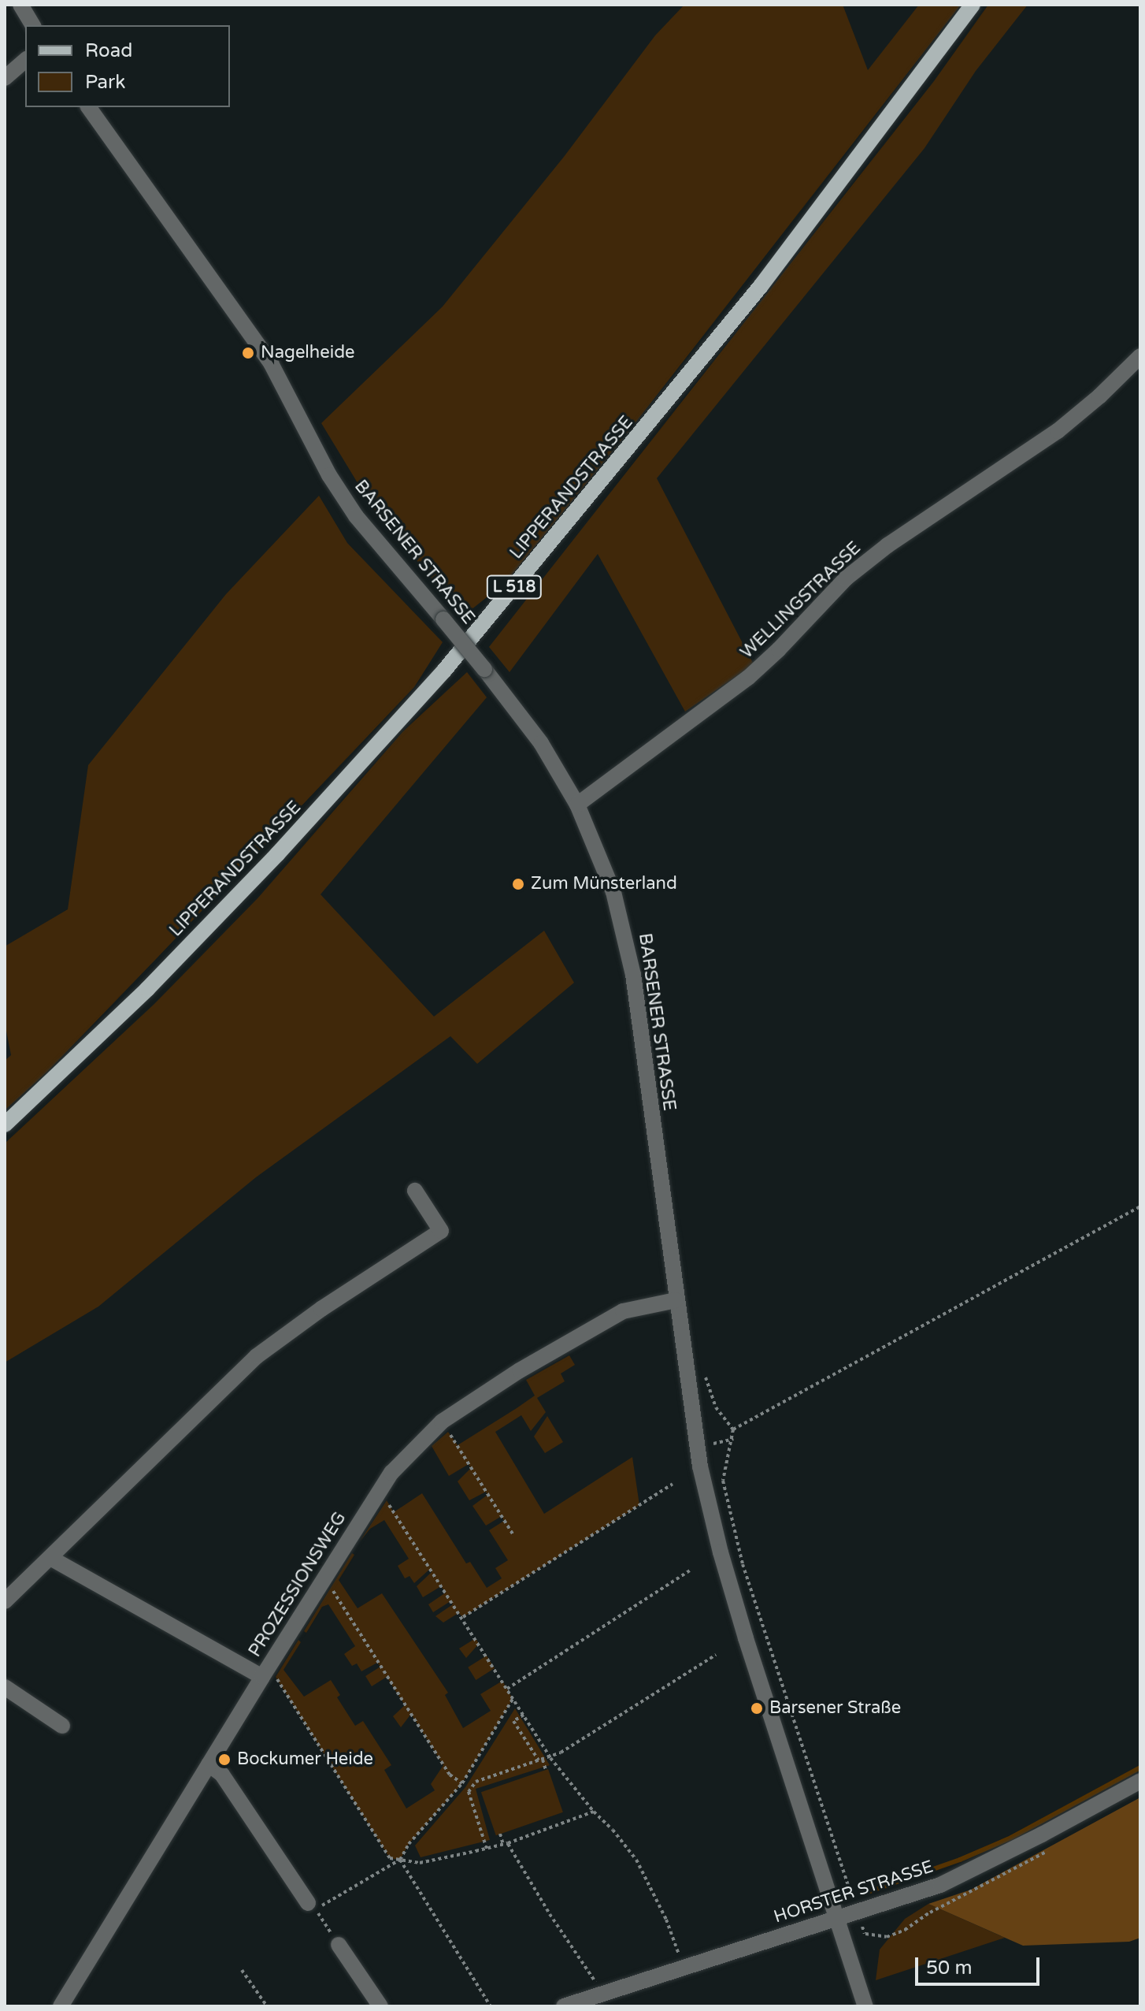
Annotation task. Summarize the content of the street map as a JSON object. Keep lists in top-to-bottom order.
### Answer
{
  "streets": {
    "main road": ["LIPPERANDSTRASSE", "L 518"],
    "street": [
      "BARSENER STRASSE",
      "WELLINGSTRASSE",
      "PROZESSIONSWEG",
      "HORSTER STRASSE"
    ]
  },
  "crossings": [
    ["BARSENER STRASSE", "WELLINGSTRASSE"],
    ["BARSENER STRASSE", "PROZESSIONSWEG"],
    ["BARSENER STRASSE", "HORSTER STRASSE"]
  ],
  "places": [
    "Nagelheide",
    "Zum Münsterland",
    "Barsener Straße",
    "Bockumer Heide"
  ],
  "legend": ["Road", "Park"],
  "scale_bar": "50 m"
}
